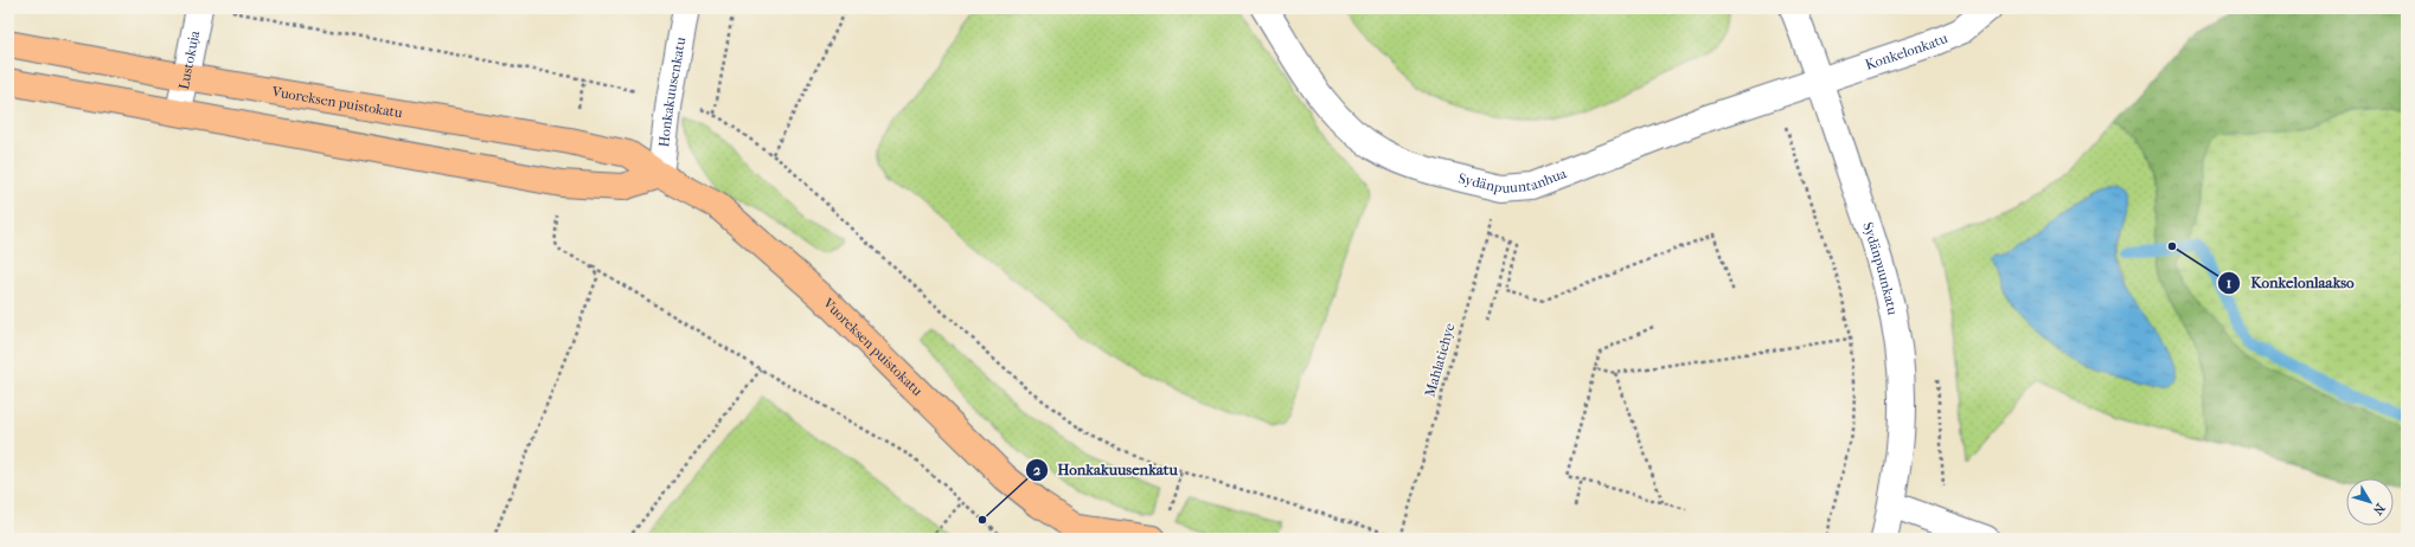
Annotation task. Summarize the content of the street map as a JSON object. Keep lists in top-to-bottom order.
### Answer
{
  "streets": {
    "main road": ["Vuoreksen puistokatu"],
    "street": [
      "Konkelonkatu",
      "Lustokuja",
      "Honkakuusenkatu",
      "Sydänpuuntanhua",
      "Sydänpuunkatu"
    ],
    "path": ["Mahlatiehye"]
  },
  "crossings": [
    ["Konkelonkatu", "Sydänpuuntanhua"],
    ["Konkelonkatu", "Sydänpuunkatu"],
    ["Lustokuja", "Vuoreksen puistokatu"],
    ["Honkakuusenkatu", "Vuoreksen puistokatu"],
    ["Sydänpuuntanhua", "Sydänpuunkatu"],
    ["Sydänpuuntanhua", "Mahlatiehye"]
  ],
  "places": ["Konkelonlaakso", "Honkakuusenkatu"],
  "north": "bottom right"
}
